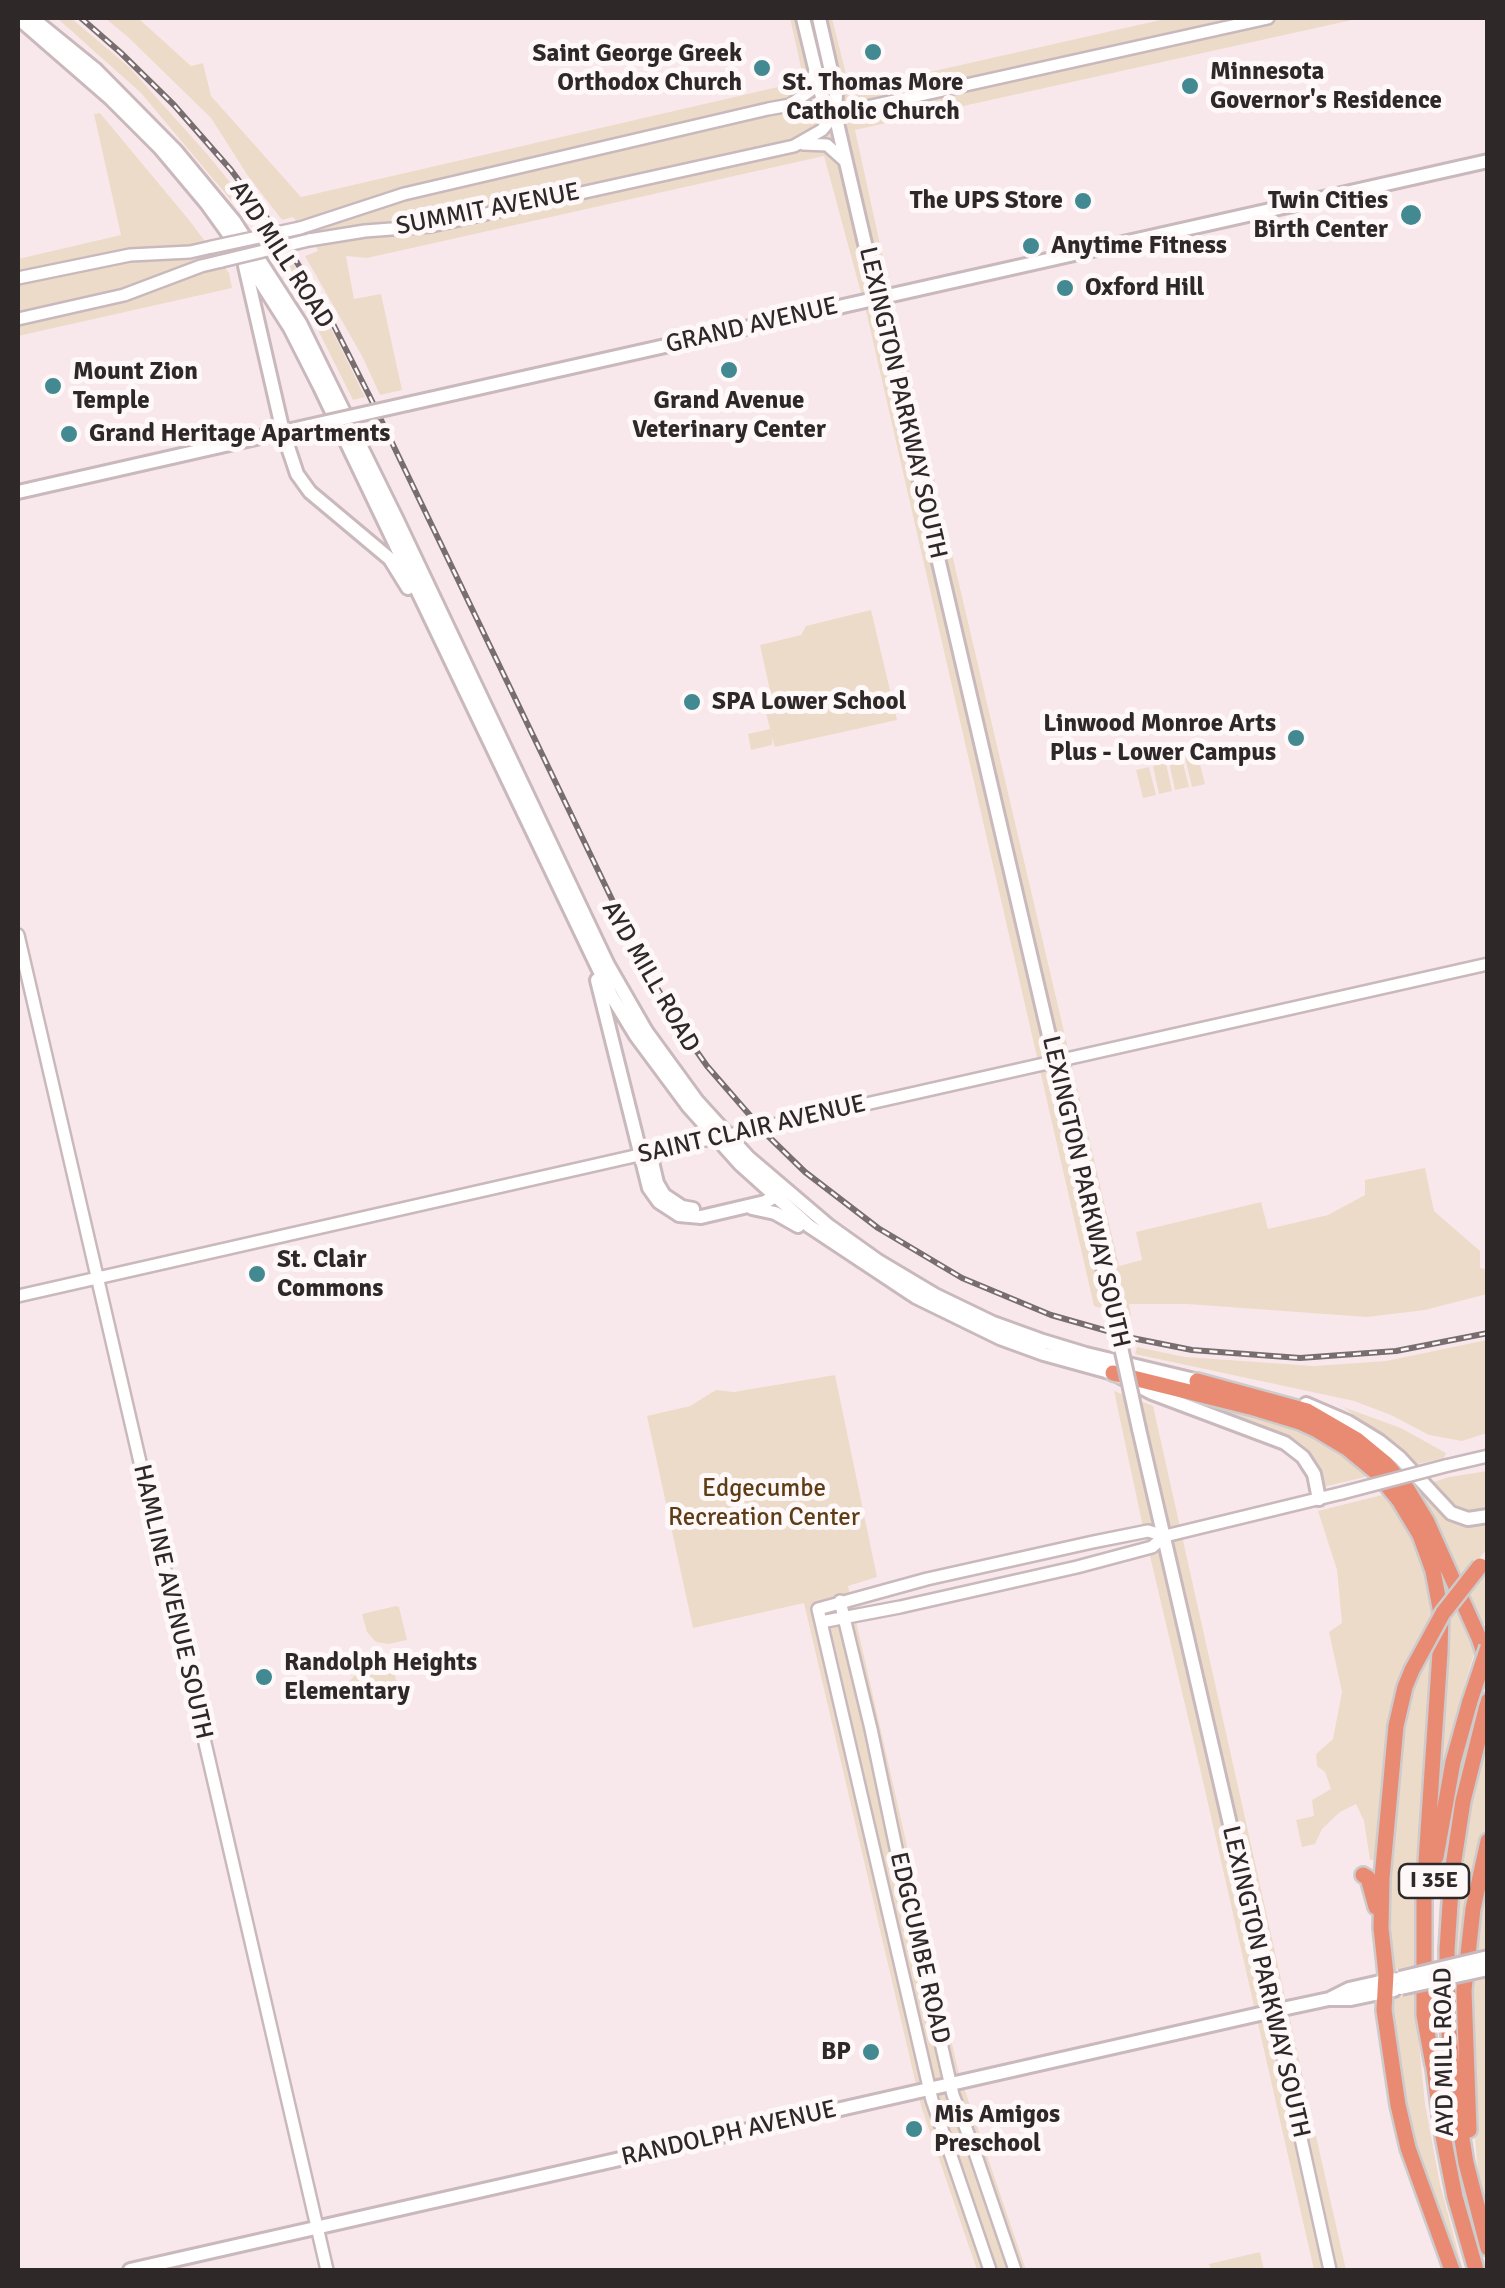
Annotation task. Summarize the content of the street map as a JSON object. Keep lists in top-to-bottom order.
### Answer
{
  "streets": {
    "highway": ["AYD MILL ROAD", "I 35E"],
    "main road": ["GRAND AVENUE", "LEXINGTON PARKWAY SOUTH", "RANDOLPH AVENUE"],
    "street": [
      "SUMMIT AVENUE",
      "SAINT CLAIR AVENUE",
      "HAMLINE AVENUE SOUTH",
      "EDGCUMBE ROAD"
    ]
  },
  "crossings": [
    ["SUMMIT AVENUE", "LEXINGTON PARKWAY SOUTH"],
    ["AYD MILL ROAD", "I 35E"],
    ["GRAND AVENUE", "LEXINGTON PARKWAY SOUTH"],
    ["LEXINGTON PARKWAY SOUTH", "SAINT CLAIR AVENUE"],
    ["LEXINGTON PARKWAY SOUTH", "RANDOLPH AVENUE"],
    ["SAINT CLAIR AVENUE", "HAMLINE AVENUE SOUTH"],
    ["HAMLINE AVENUE SOUTH", "RANDOLPH AVENUE"],
    ["EDGCUMBE ROAD", "RANDOLPH AVENUE"]
  ],
  "parks": ["Edgecumbe Recreation Center"],
  "places": [
    "St. Thomas More Catholic Church",
    "Saint George Greek Orthodox Church",
    "Minnesota Governor's Residence",
    "The UPS Store",
    "Twin Cities Birth Center",
    "Anytime Fitness",
    "Oxford Hill",
    "Grand Avenue Veterinary Center",
    "Mount Zion Temple",
    "Grand Heritage Apartments",
    "SPA Lower School",
    "Linwood Monroe Arts Plus - Lower Campus",
    "St. Clair Commons",
    "Randolph Heights Elementary",
    "BP",
    "Mis Amigos Preschool"
  ]
}
